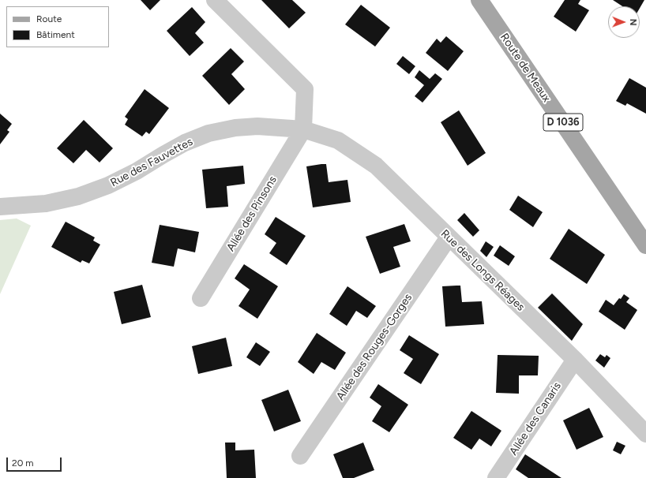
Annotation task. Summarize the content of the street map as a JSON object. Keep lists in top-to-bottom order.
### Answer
{
  "streets": {
    "main road": ["Route de Meaux", "D 1036"],
    "street": [
      "Rue des Fauvettes",
      "Allée des Pinsons",
      "Rue des Longs Réages",
      "Allée des Rouges-Gorges",
      "Allée des Canaris"
    ]
  },
  "crossings": [
    ["Rue des Fauvettes", "Allée des Pinsons"],
    ["Rue des Fauvettes", "Rue des Longs Réages"],
    ["Allée des Pinsons", "Rue des Longs Réages"],
    ["Rue des Longs Réages", "Allée des Rouges-Gorges"],
    ["Rue des Longs Réages", "Allée des Canaris"]
  ],
  "legend": ["Route", "Bâtiment"],
  "scale_bar": "20 m",
  "north": "right"
}
